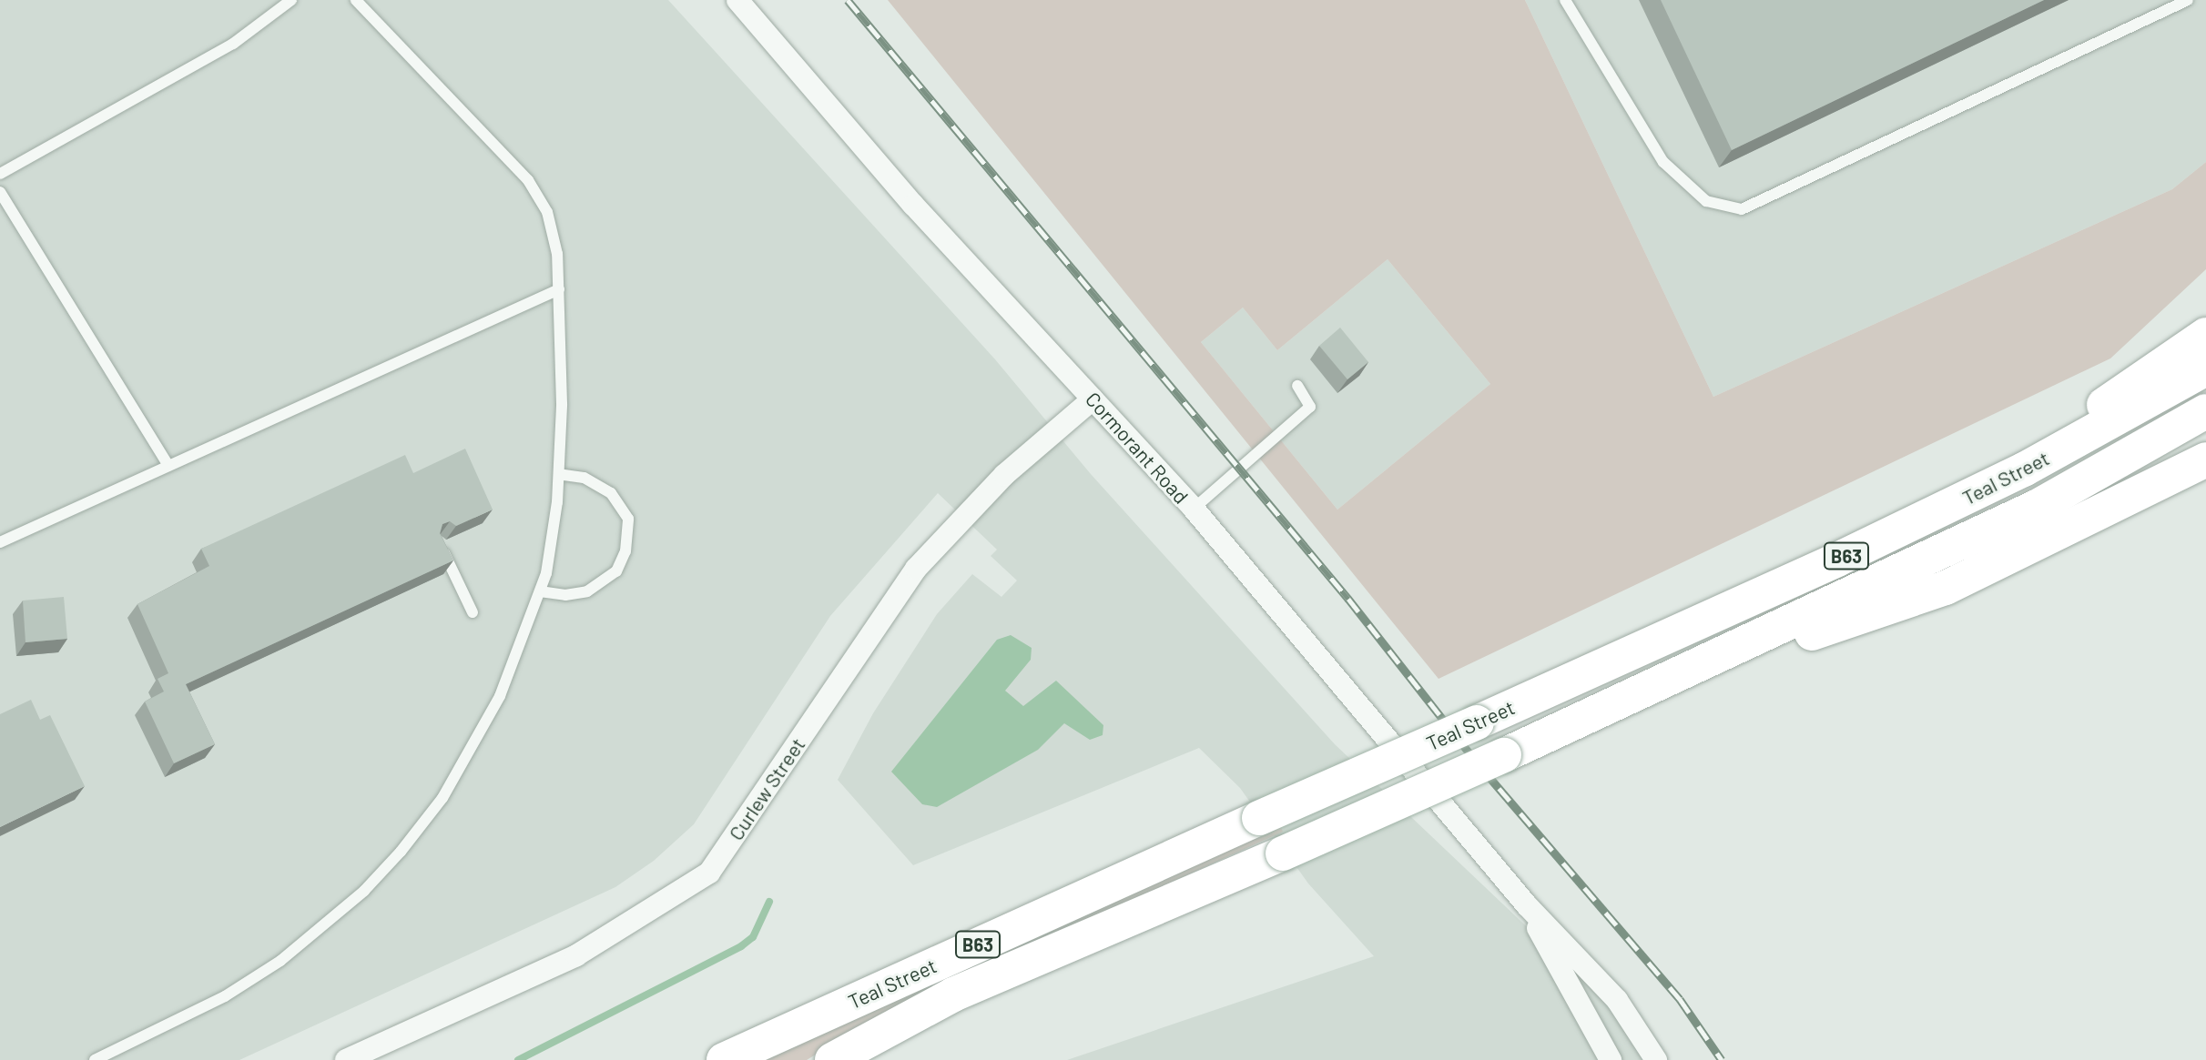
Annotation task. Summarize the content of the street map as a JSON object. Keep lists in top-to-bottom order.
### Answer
{
  "streets": {
    "main road": ["Teal Street", "B63"],
    "street": ["Cormorant Road", "Curlew Street"]
  },
  "crossings": [
    ["Cormorant Road", "Curlew Street"]
  ]
}
